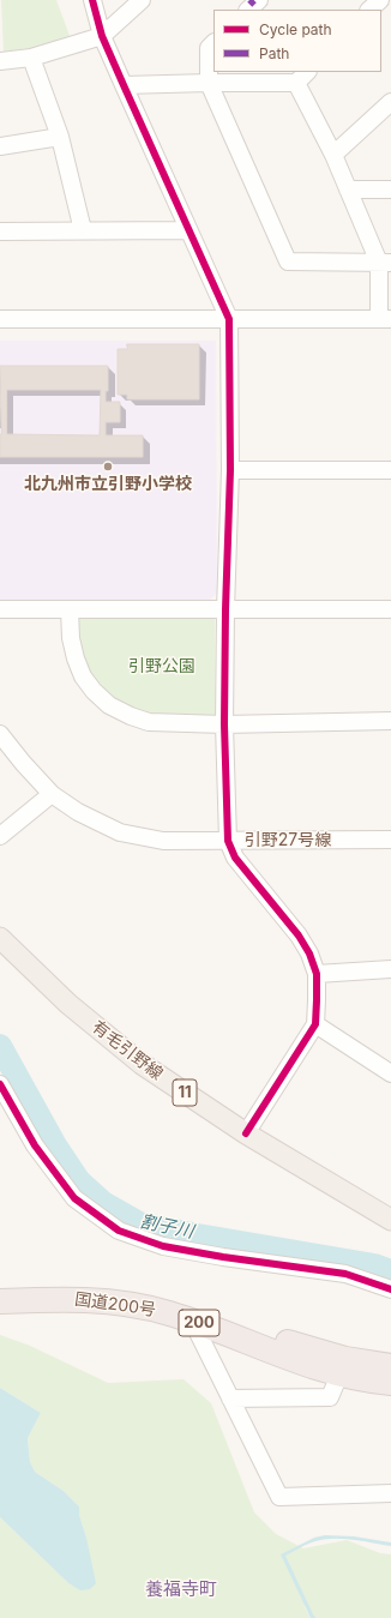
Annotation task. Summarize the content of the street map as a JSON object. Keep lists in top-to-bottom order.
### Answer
{
  "streets": {
    "highway": ["国道200号", "200"],
    "main road": ["有毛引野線", "11"],
    "street": ["引野27号線"]
  },
  "districts": ["養福寺町"],
  "water": ["割子川"],
  "parks": ["引野公園"],
  "places": ["北九州市立引野小学校"],
  "legend": ["Cycle path", "Path"]
}
